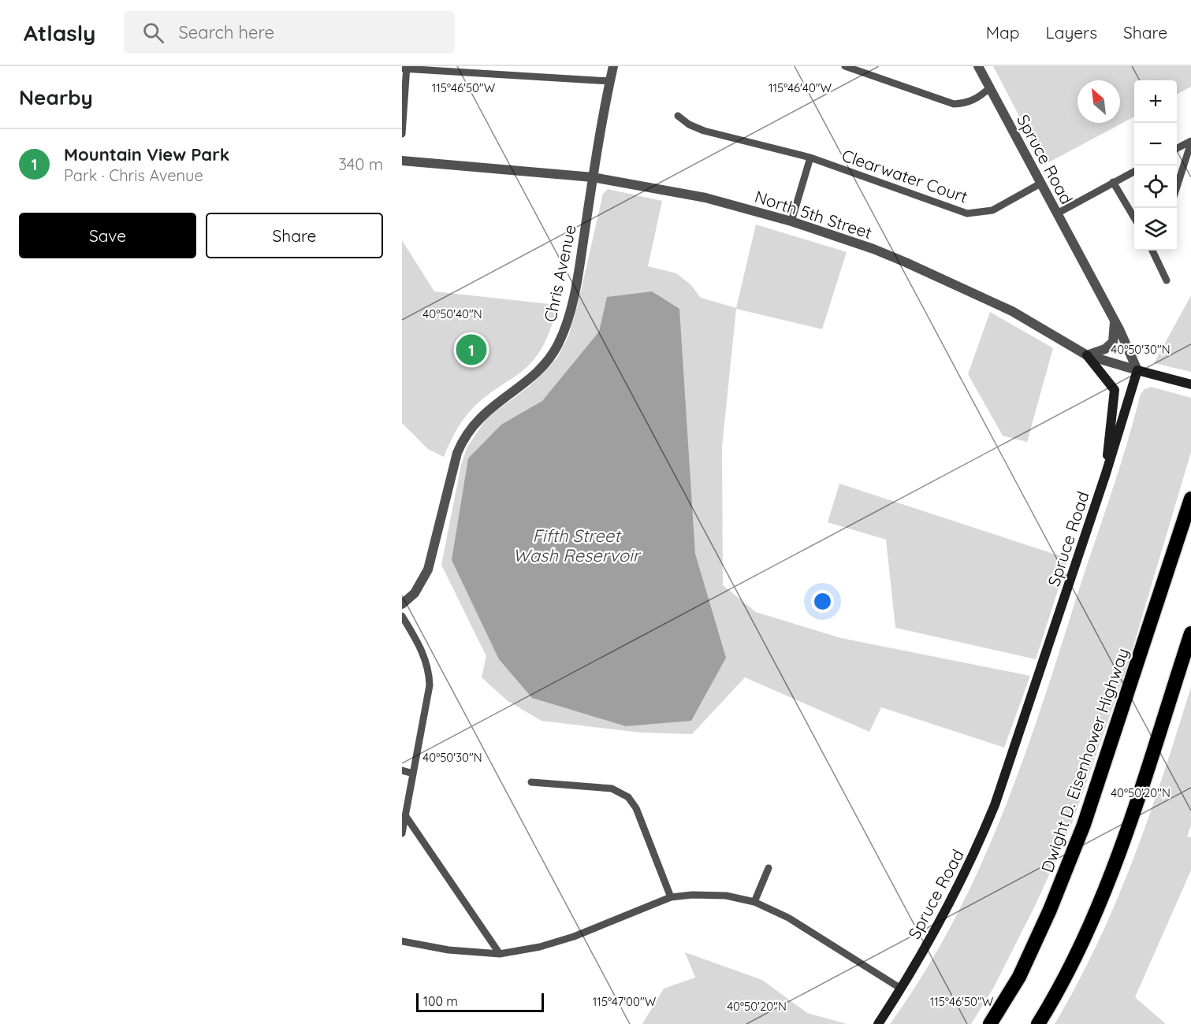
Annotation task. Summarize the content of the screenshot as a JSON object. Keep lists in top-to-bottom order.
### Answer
{
  "streets": {
    "highway": ["Dwight D. Eisenhower Highway"],
    "main road": ["Spruce Road", "North 5th Street"],
    "street": ["Clearwater Court", "Chris Avenue"]
  },
  "crossings": [
    ["Spruce Road", "Clearwater Court"],
    ["Spruce Road", "North 5th Street"],
    ["North 5th Street", "Chris Avenue"]
  ],
  "water": ["Fifth Street Wash Reservoir"],
  "scale_bar": "100 m",
  "north": "top left",
  "page": {
    "header": "Atlasly",
    "search": "Search here",
    "nav": ["Map", "Layers", "Share"],
    "heading": "Nearby",
    "map_buttons": ["+", "−"],
    "list": [
      {
        "mark": "1",
        "name": "Mountain View Park",
        "note": "Park · Chris Avenue",
        "value": "340 m"
      }
    ],
    "buttons": ["Save", "Share"],
    "pins": "1",
    "scale": "100 m"
  },
  "coordinates": [
    "115°46'50\"W",
    "115°46'40\"W",
    "40°50'40\"N",
    "40°50'30\"N",
    "40°50'20\"N",
    "115°47'00\"W"
  ]
}
